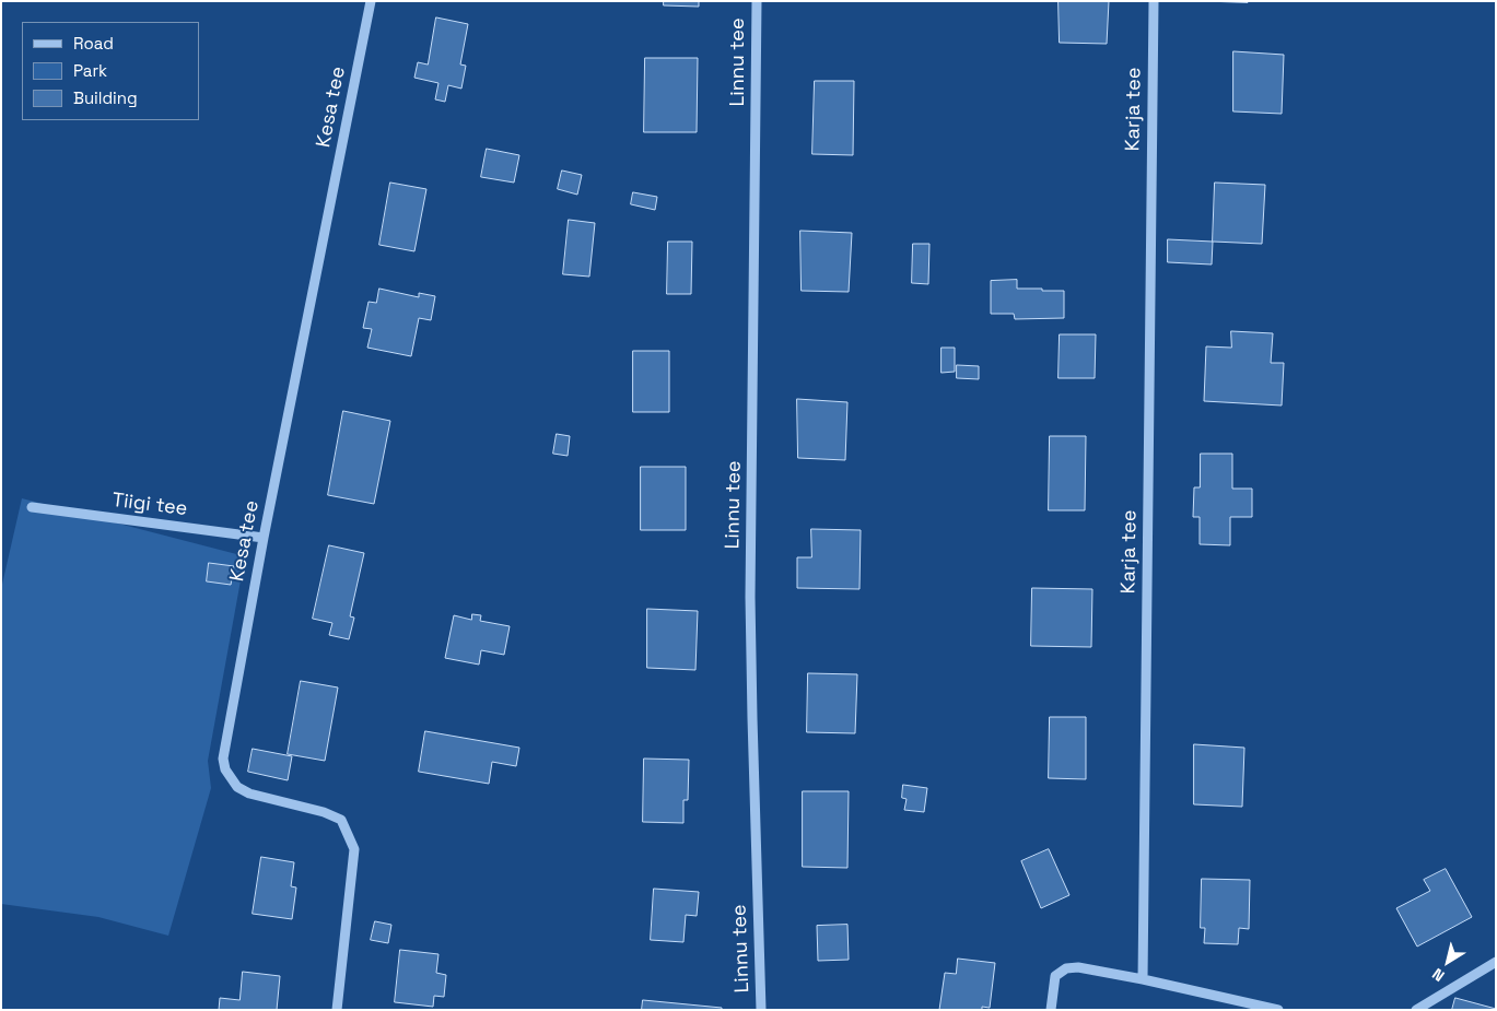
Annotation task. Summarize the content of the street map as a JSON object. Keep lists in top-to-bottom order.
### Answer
{
  "streets": {
    "street": [
      "Linnu tee",
      "Kesa tee",
      "Karja tee",
      "Tiigi tee"
    ]
  },
  "crossings": [
    ["Kesa tee", "Tiigi tee"]
  ],
  "legend": ["Road", "Park", "Building"],
  "north": "bottom left"
}
